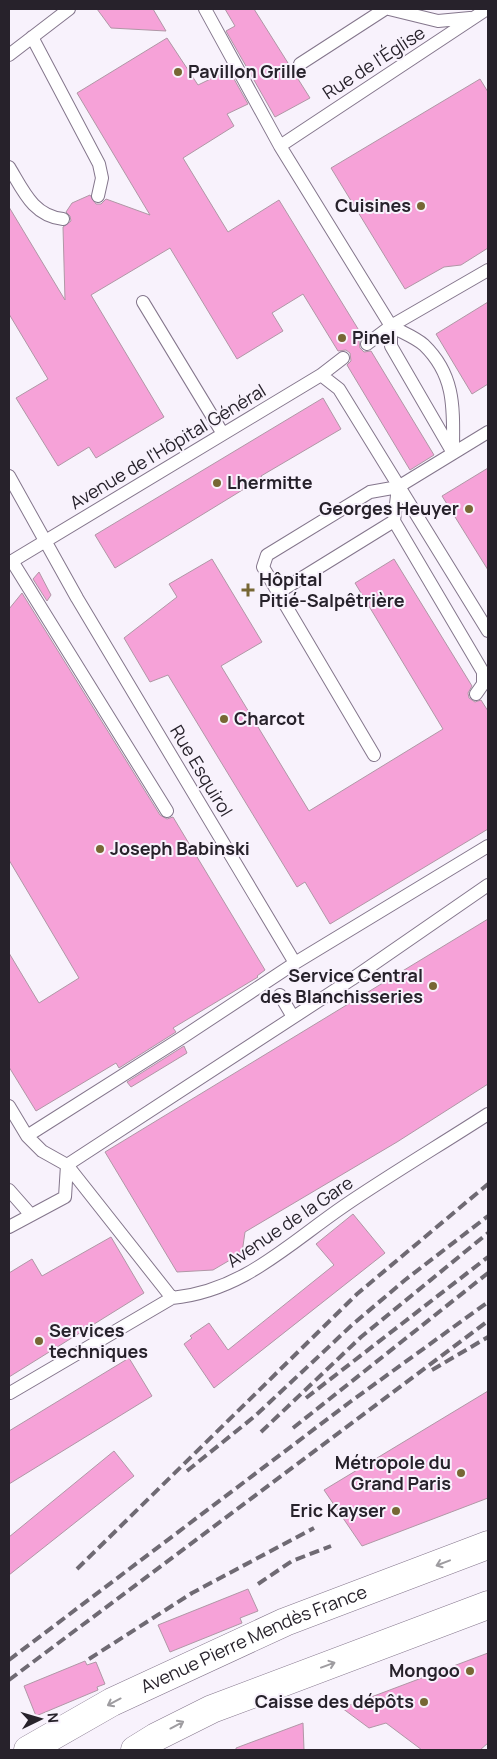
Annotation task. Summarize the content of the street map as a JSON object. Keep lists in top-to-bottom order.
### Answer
{
  "streets": {
    "street": ["Avenue Pierre Mendès France"],
    "lane": [
      "Rue de l'Église",
      "Avenue de l'Hôpital Général",
      "Rue Esquirol",
      "Avenue de la Gare"
    ]
  },
  "crossings": [
    ["Avenue de l'Hôpital Général", "Rue Esquirol"]
  ],
  "places": {
    "other": [
      "Pavillon Grille",
      "Cuisines",
      "Pinel",
      "Lhermitte",
      "Georges Heuyer",
      "Charcot",
      "Joseph Babinski",
      "Service Central des Blanchisseries",
      "Services techniques",
      "Métropole du Grand Paris",
      "Eric Kayser",
      "Mongoo",
      "Caisse des dépôts"
    ],
    "health": ["Hôpital Pitié-Salpêtrière"]
  },
  "north": "right"
}
